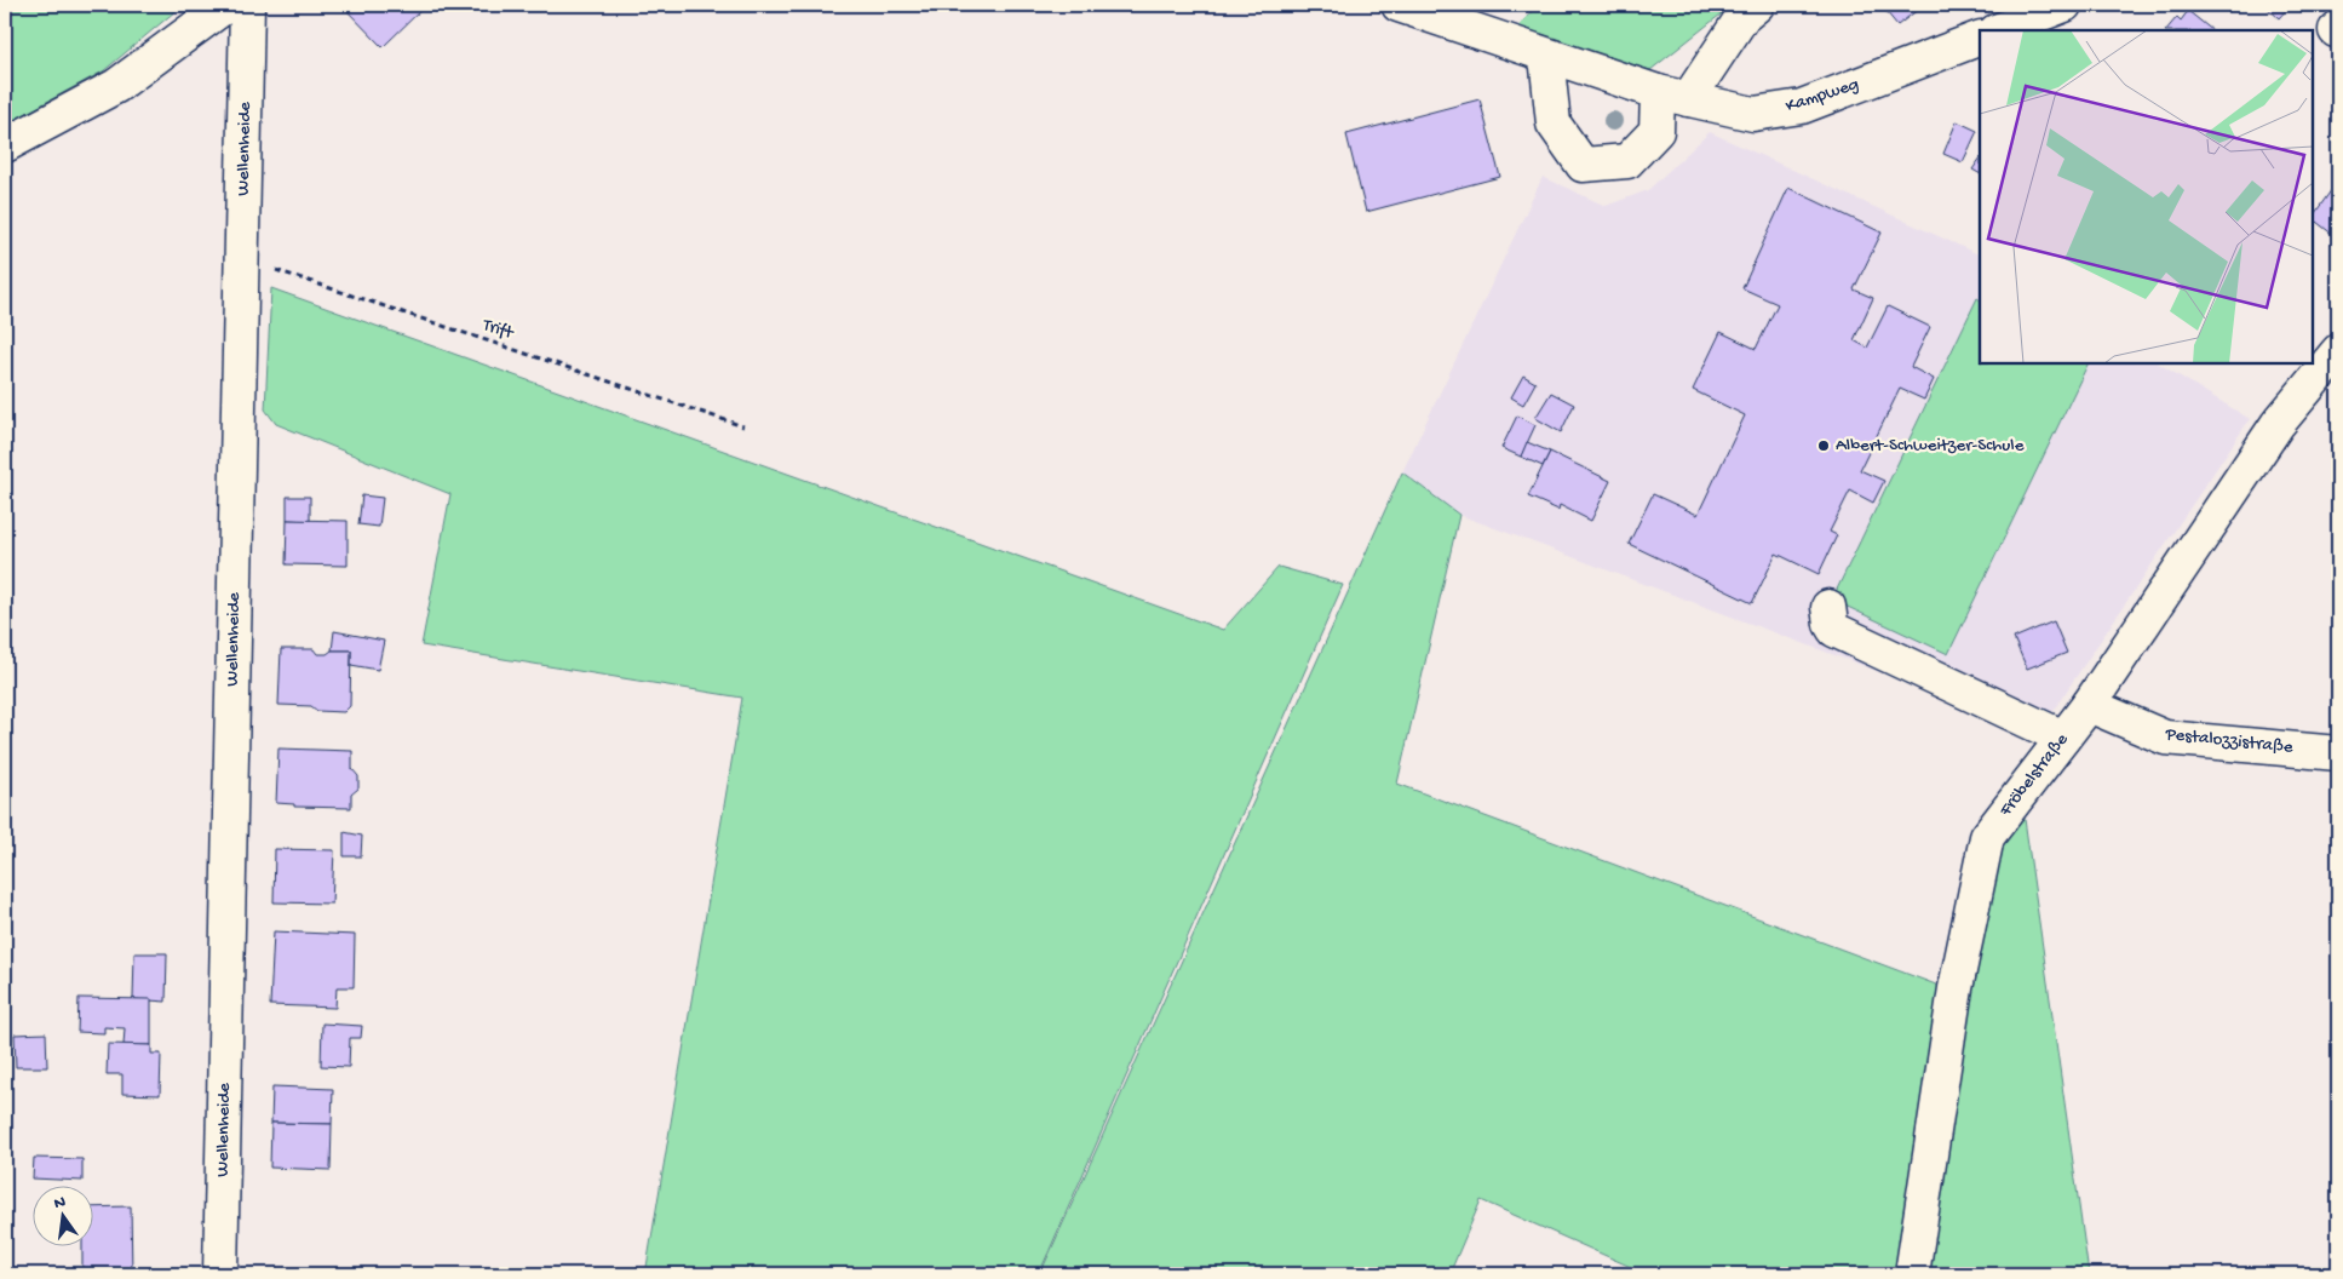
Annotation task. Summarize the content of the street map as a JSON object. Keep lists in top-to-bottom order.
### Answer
{
  "streets": {
    "street": [
      "Kampweg",
      "Wellenheide",
      "Pestalozzistraße",
      "Fröbelstraße"
    ],
    "path": ["Trift"]
  },
  "crossings": [
    ["Wellenheide", "Trift"],
    ["Pestalozzistraße", "Fröbelstraße"]
  ],
  "places": ["Albert-Schweitzer-Schule"],
  "north": "top"
}
